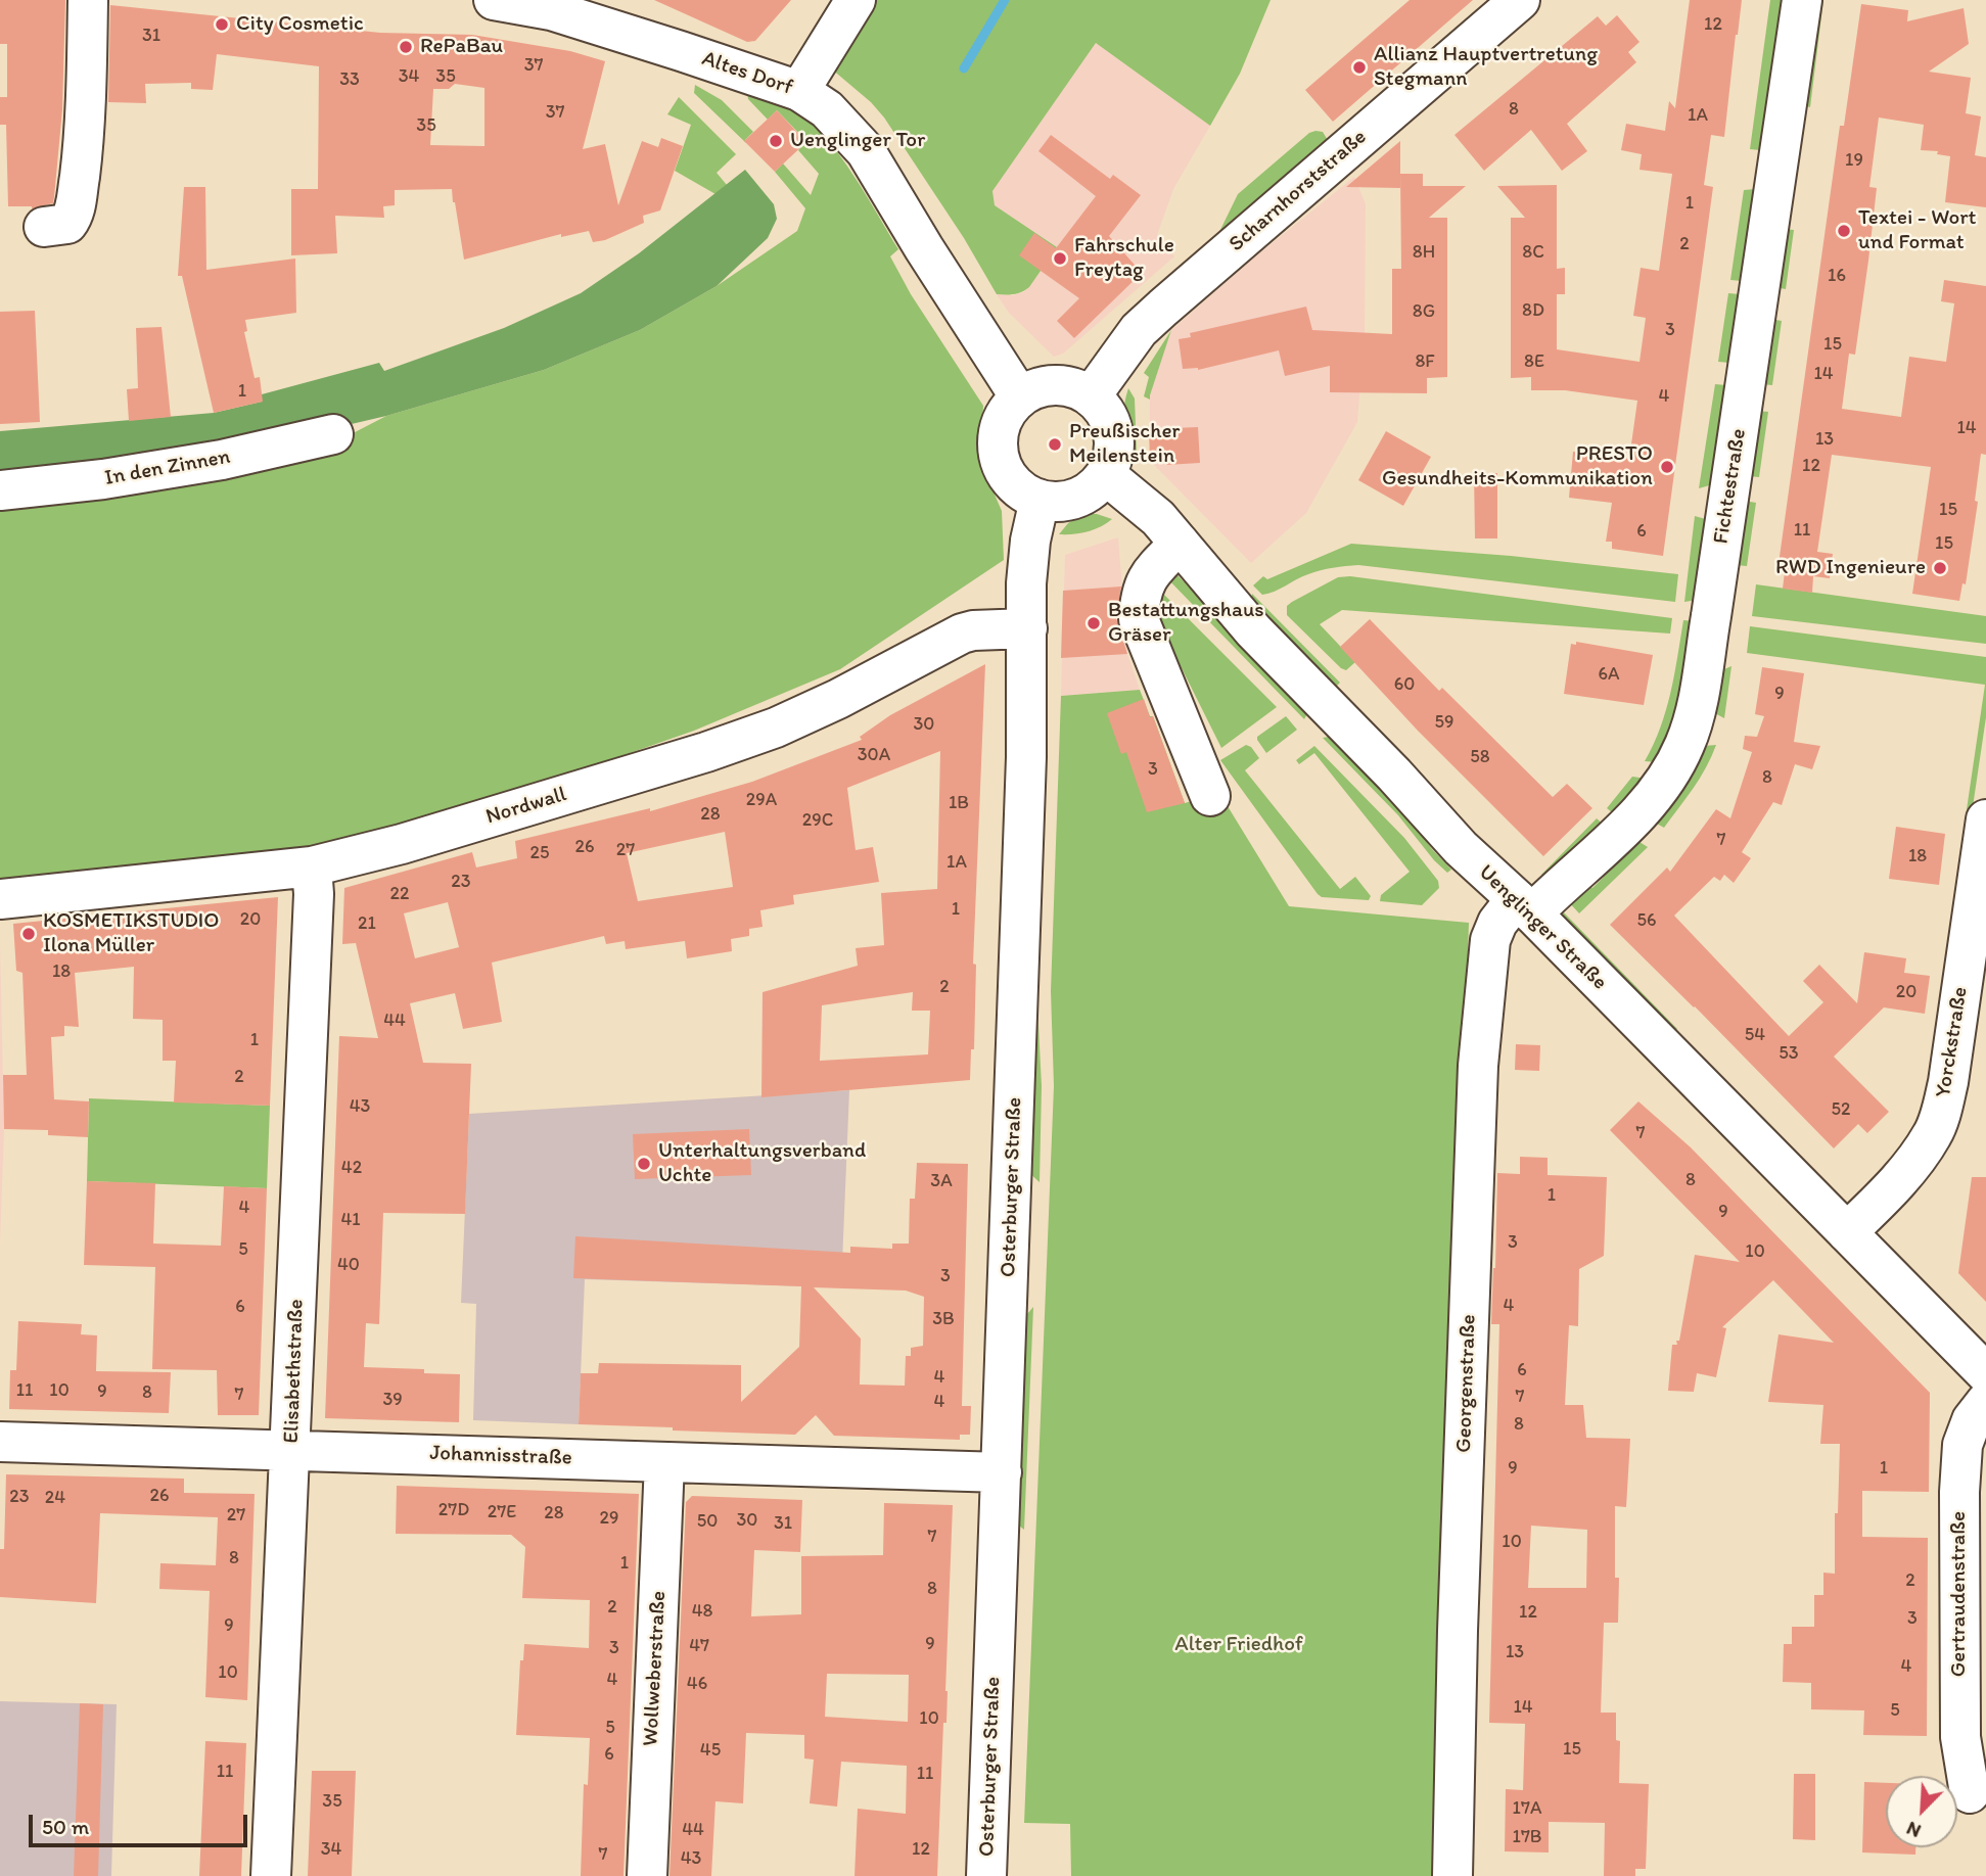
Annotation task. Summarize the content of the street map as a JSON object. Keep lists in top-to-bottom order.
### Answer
{
  "streets": {
    "street": [
      "Altes Dorf",
      "Scharnhorststraße",
      "In den Zinnen",
      "Fichtestraße",
      "Nordwall",
      "Uenglinger Straße",
      "Yorckstraße",
      "Osterburger Straße",
      "Elisabethstraße",
      "Georgenstraße",
      "Johannisstraße",
      "Gertraudenstraße",
      "Wollweberstraße"
    ]
  },
  "crossings": [
    ["Altes Dorf", "Scharnhorststraße"],
    ["Altes Dorf", "Uenglinger Straße"],
    ["Altes Dorf", "Osterburger Straße"],
    ["Scharnhorststraße", "Uenglinger Straße"],
    ["Scharnhorststraße", "Osterburger Straße"],
    ["Fichtestraße", "Uenglinger Straße"],
    ["Fichtestraße", "Georgenstraße"],
    ["Nordwall", "Osterburger Straße"],
    ["Nordwall", "Elisabethstraße"],
    ["Uenglinger Straße", "Yorckstraße"],
    ["Uenglinger Straße", "Osterburger Straße"],
    ["Uenglinger Straße", "Georgenstraße"],
    ["Osterburger Straße", "Johannisstraße"],
    ["Elisabethstraße", "Johannisstraße"],
    ["Johannisstraße", "Wollweberstraße"]
  ],
  "parks": ["Alter Friedhof"],
  "places": [
    "City Cosmetic",
    "RePaBau",
    "Allianz Hauptvertretung Stegmann",
    "Uenglinger Tor",
    "Textei - Wort und Format",
    "Fahrschule Freytag",
    "Preußischer Meilenstein",
    "PRESTO Gesundheits-Kommunikation",
    "RWD Ingenieure",
    "Bestattungshaus Gräser",
    "KOSMETIKSTUDIO Ilona Müller",
    "Unterhaltungsverband Uchte"
  ],
  "house_numbers": [
    "12",
    "31",
    "37",
    "34",
    "35",
    "33",
    "8",
    "37",
    "1A",
    "35",
    "19",
    "1",
    "2",
    "8H",
    "8C",
    "16",
    "8D",
    "8G",
    "3",
    "15",
    "8F",
    "8E",
    "14",
    "1",
    "4",
    "14",
    "13",
    "12",
    "15",
    "11",
    "6",
    "15",
    "6A",
    "60",
    "9",
    "59",
    "30",
    "30A",
    "58",
    "3",
    "8",
    "29A",
    "1B",
    "28",
    "29C",
    "7",
    "26",
    "27",
    "25",
    "18",
    "1A",
    "23",
    "22",
    "1",
    "20",
    "56",
    "21",
    "18",
    "2",
    "20",
    "44",
    "54",
    "1",
    "53",
    "2",
    "43",
    "52",
    "7",
    "42",
    "8",
    "3A",
    "1",
    "4",
    "9",
    "41",
    "3",
    "5",
    "10",
    "40",
    "3",
    "4",
    "6",
    "3B",
    "6",
    "4",
    "11",
    "10",
    "9",
    "8",
    "7",
    "7",
    "39",
    "4",
    "8",
    "9",
    "1",
    "26",
    "23",
    "24",
    "27D",
    "27E",
    "28",
    "27",
    "29",
    "30",
    "50",
    "31",
    "7",
    "10",
    "8",
    "1",
    "2",
    "8",
    "2",
    "48",
    "12",
    "3",
    "9",
    "9",
    "47",
    "3",
    "13",
    "4",
    "10",
    "4",
    "46",
    "14",
    "5",
    "10",
    "5",
    "15",
    "45",
    "6",
    "11",
    "11",
    "35",
    "17A",
    "44",
    "17B",
    "34",
    "12",
    "7",
    "43"
  ],
  "scale_bar": "50 m",
  "north": "bottom left"
}
